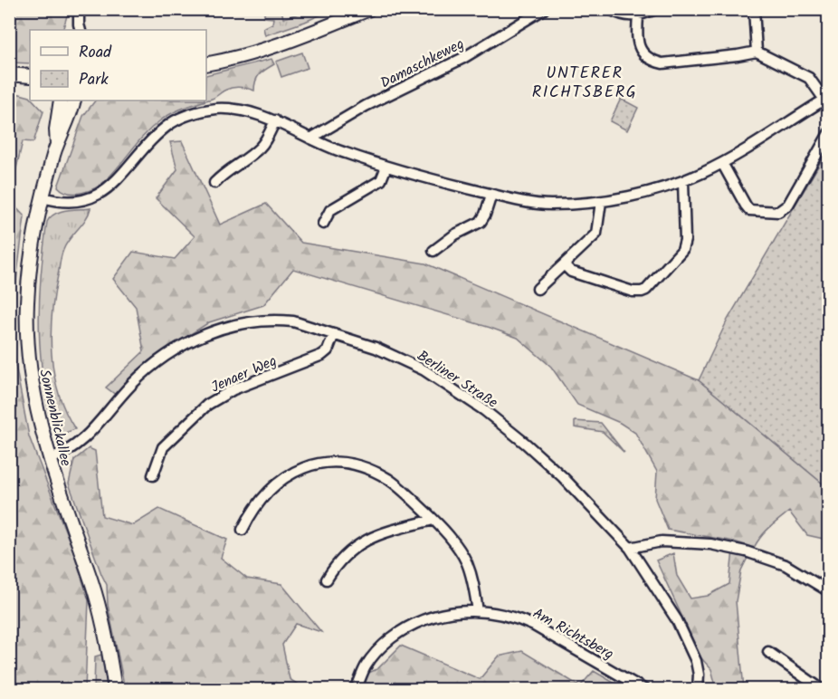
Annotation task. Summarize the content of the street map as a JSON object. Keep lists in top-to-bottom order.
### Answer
{
  "streets": {
    "main road": ["Sonnenblickallee"],
    "street": [
      "Damaschkeweg",
      "Jenaer Weg",
      "Berliner Straße",
      "Am Richtsberg"
    ]
  },
  "crossings": [
    ["Jenaer Weg", "Berliner Straße"],
    ["Berliner Straße", "Sonnenblickallee"]
  ],
  "districts": ["UNTERER RICHTSBERG"],
  "legend": ["Road", "Park"]
}
